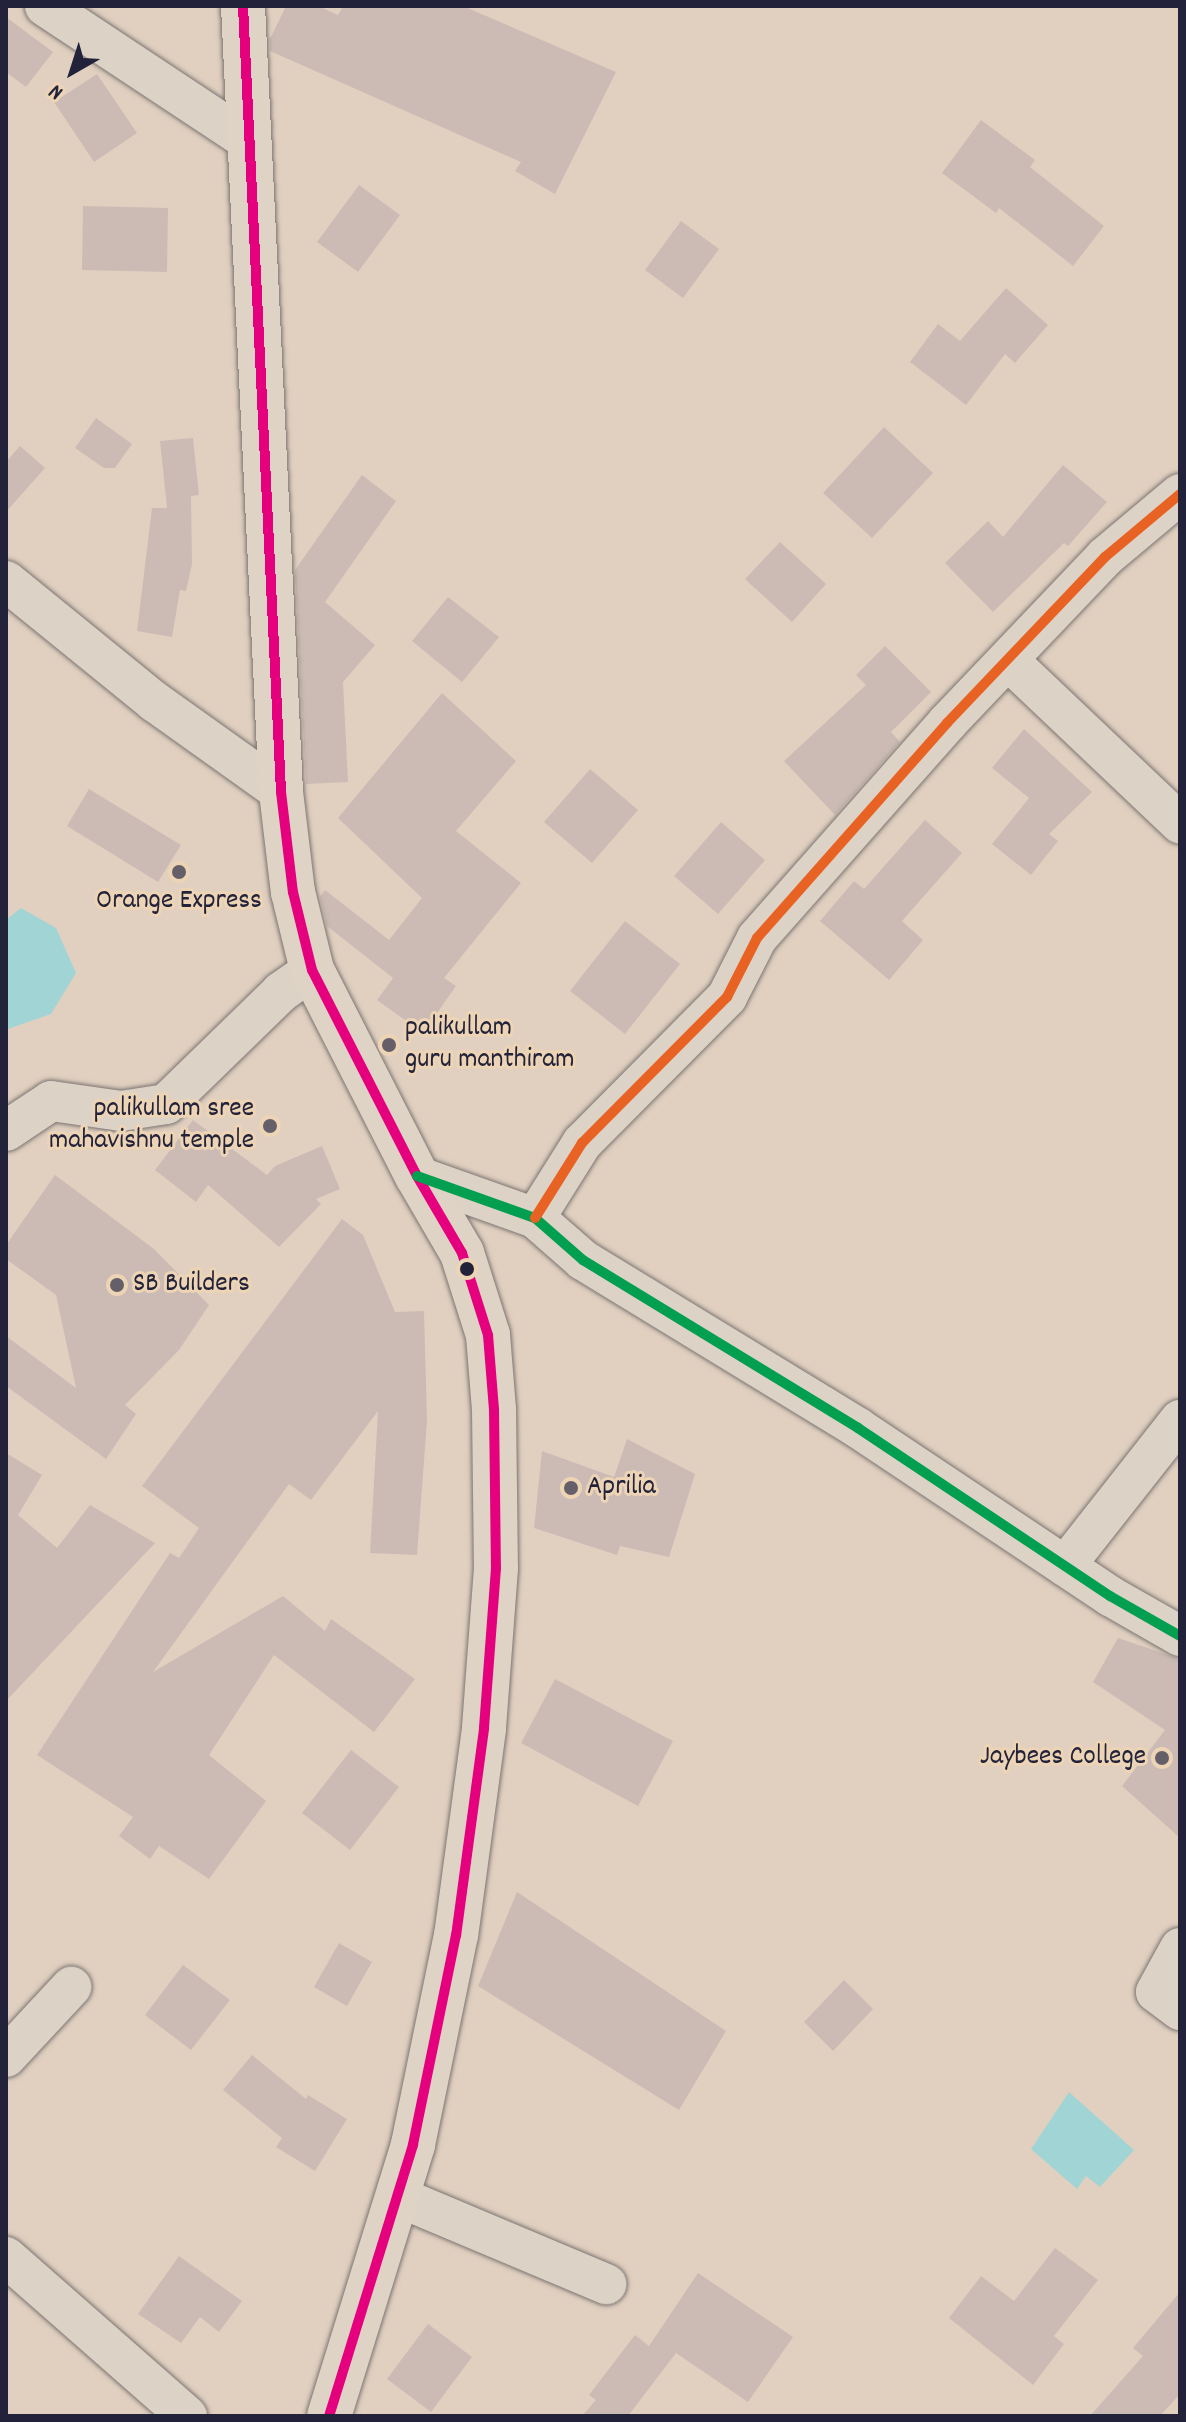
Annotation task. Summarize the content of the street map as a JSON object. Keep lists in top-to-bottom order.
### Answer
{
  "places": [
    "Orange Express",
    "palikullam guru manthiram",
    "palikullam sree mahavishnu temple",
    "SB Builders",
    "Aprilia",
    "Jaybees College"
  ],
  "north": "bottom left"
}
